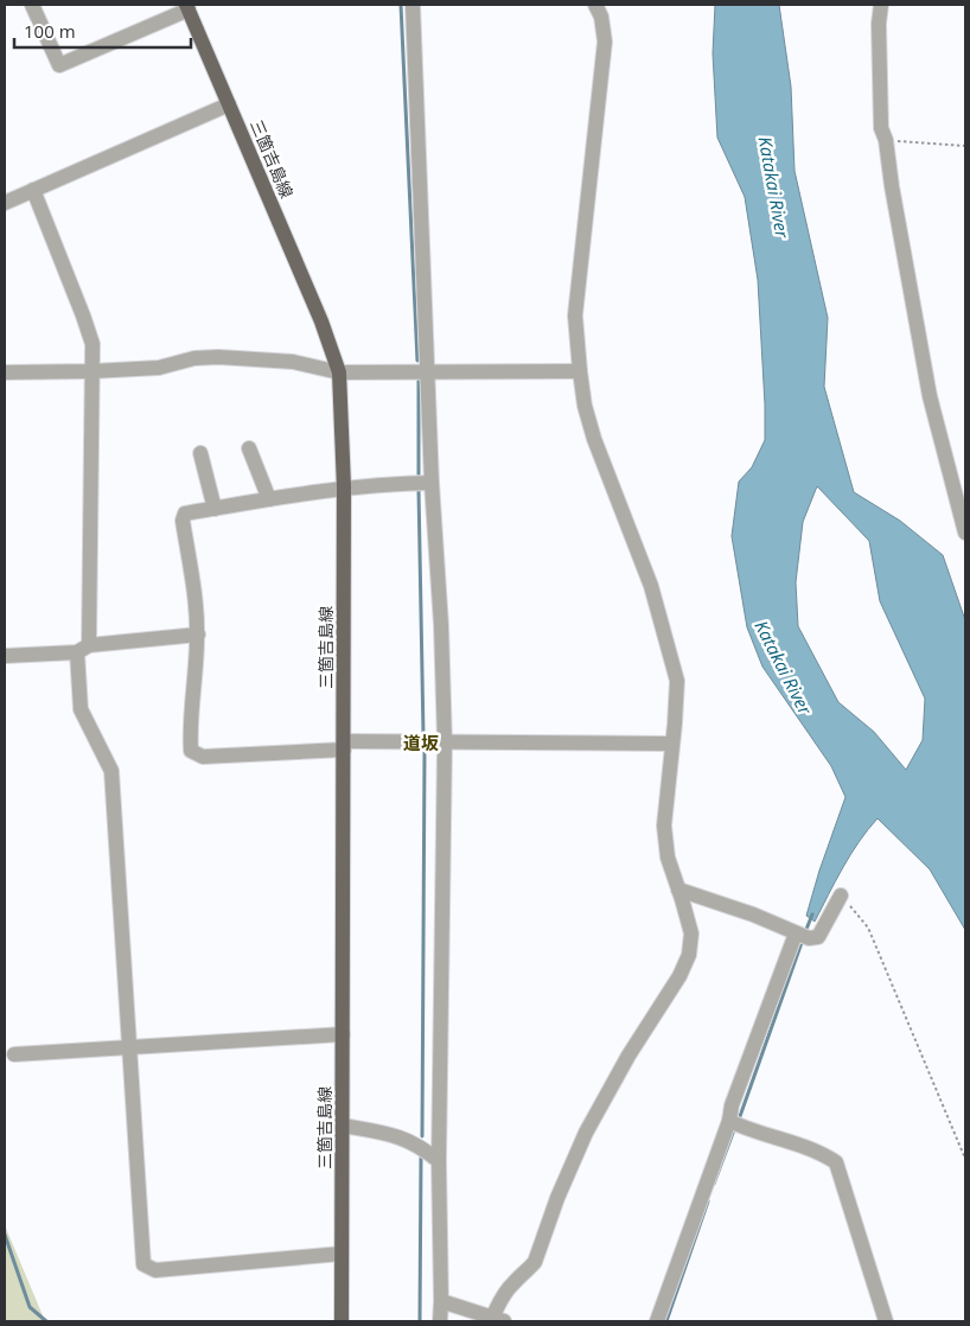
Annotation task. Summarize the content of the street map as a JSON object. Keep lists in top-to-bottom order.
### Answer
{
  "streets": {
    "main road": ["三箇吉島線"]
  },
  "districts": ["道坂"],
  "water": ["Katakai River"],
  "scale_bar": "100 m"
}
